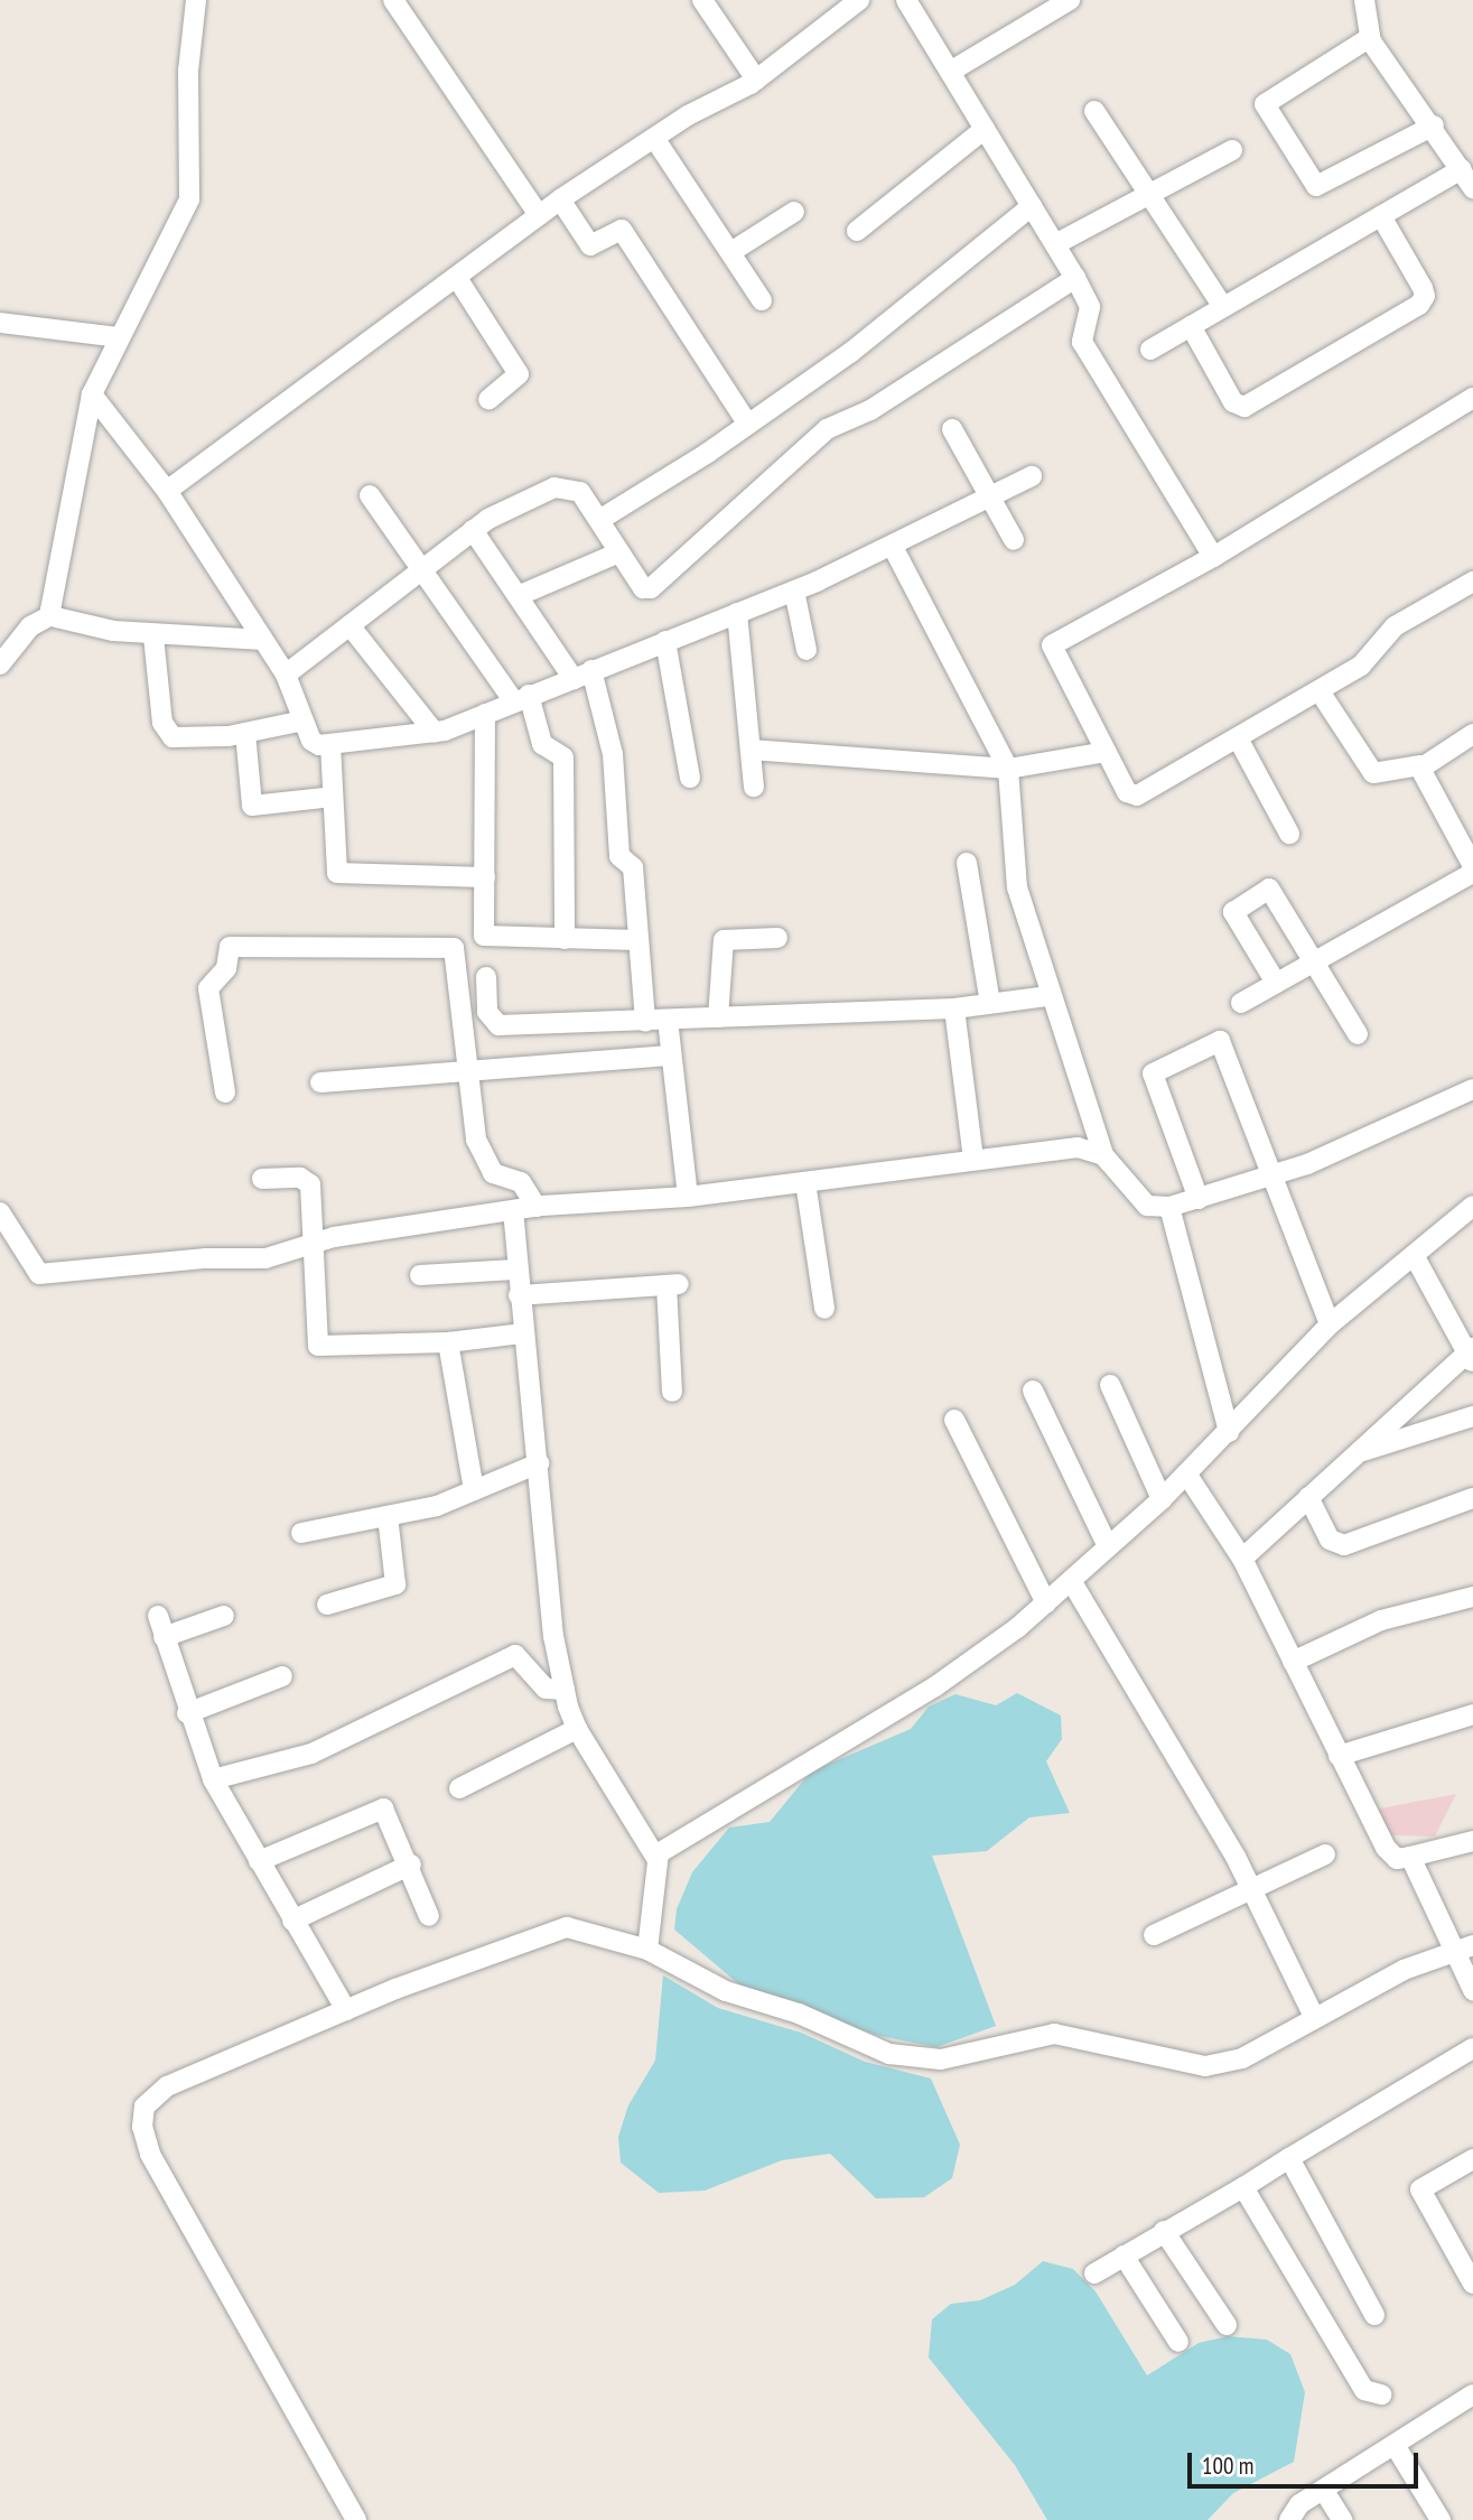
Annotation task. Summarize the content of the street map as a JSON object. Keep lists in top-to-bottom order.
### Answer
{
  "scale_bar": "100 m"
}
